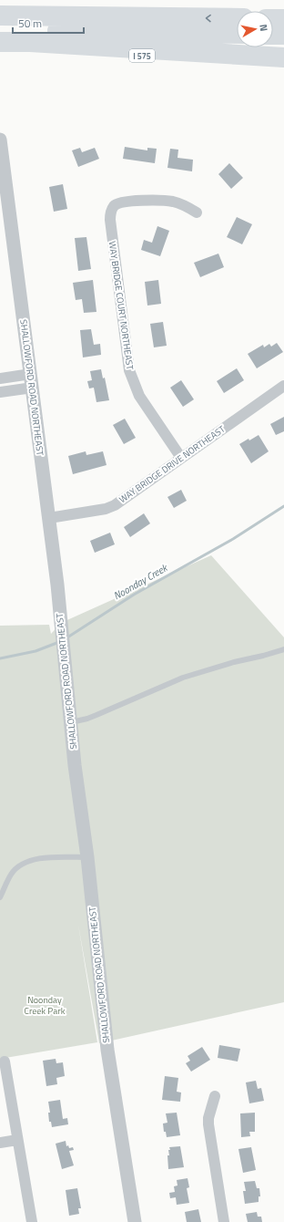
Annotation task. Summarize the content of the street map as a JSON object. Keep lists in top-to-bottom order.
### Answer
{
  "streets": {
    "highway": ["I 575"],
    "street": ["WAY BRIDGE COURT NORTHEAST", "SHALLOWFORD ROAD NORTHEAST", "WAY BRIDGE DRIVE NORTHEAST"]
  },
  "crossings": [
    ["WAY BRIDGE COURT NORTHEAST", "WAY BRIDGE DRIVE NORTHEAST"],
    ["SHALLOWFORD ROAD NORTHEAST", "WAY BRIDGE DRIVE NORTHEAST"]
  ],
  "water": ["Noonday Creek"],
  "parks": ["Noonday Creek Park"],
  "scale_bar": "50 m",
  "north": "right"
}
